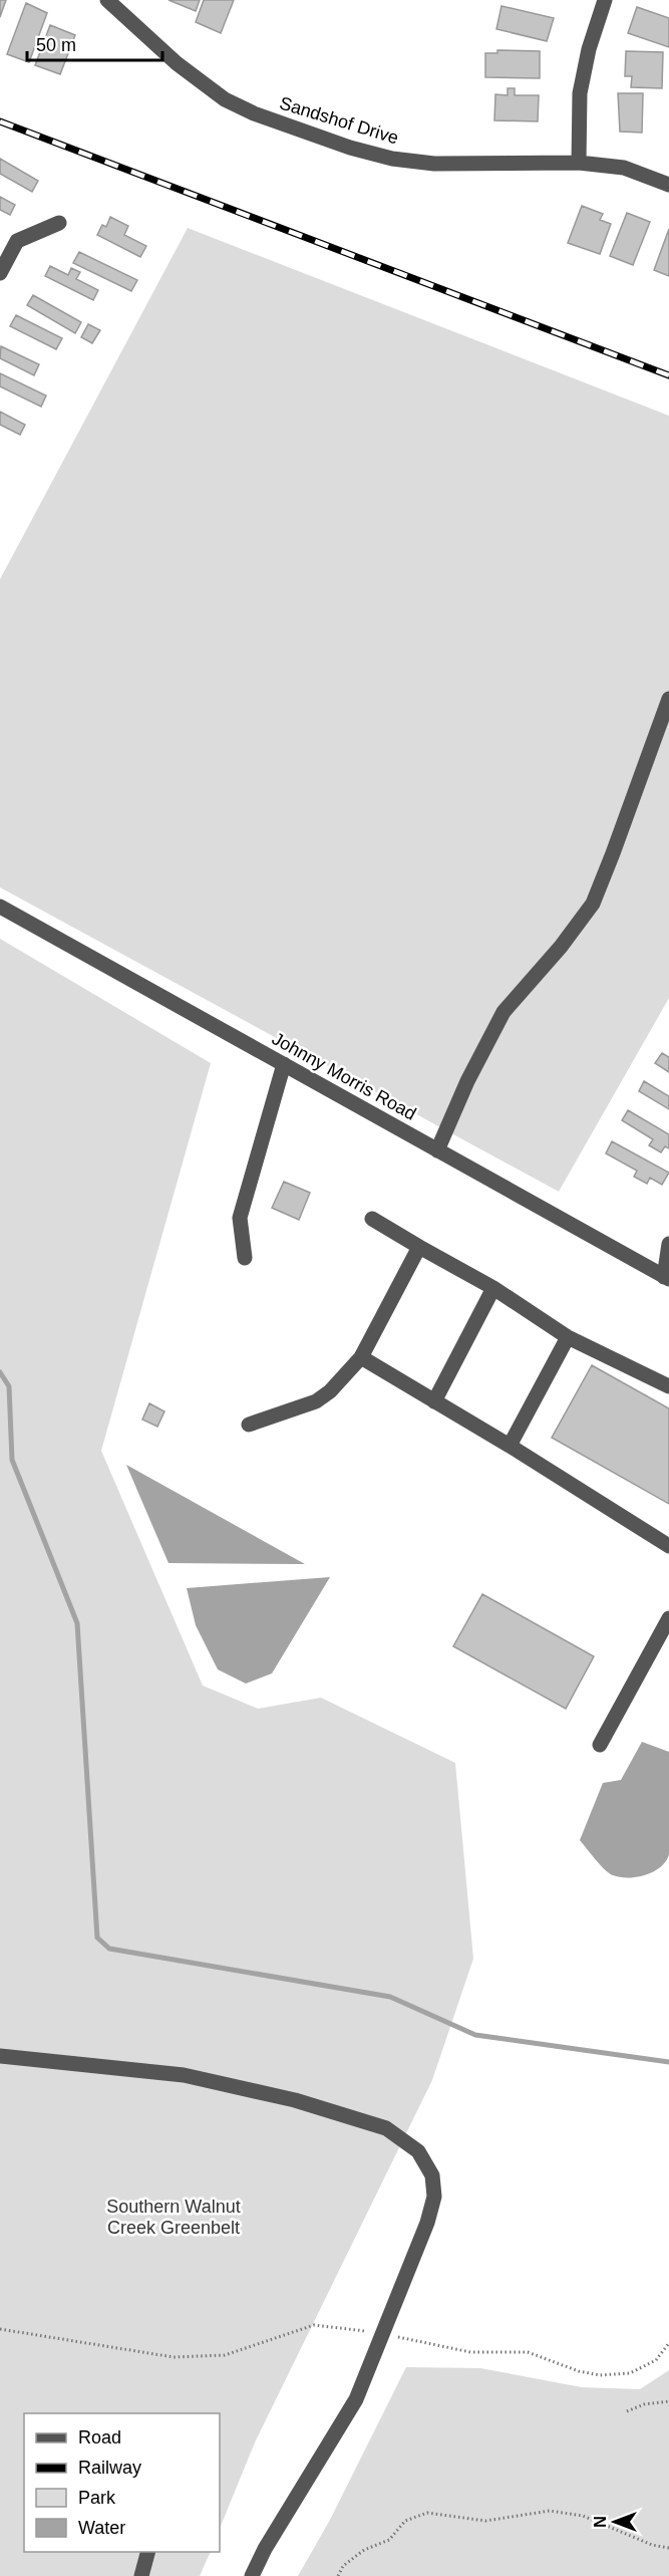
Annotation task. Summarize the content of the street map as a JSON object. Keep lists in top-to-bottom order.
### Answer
{
  "streets": {
    "street": ["Sandshof Drive", "Johnny Morris Road"]
  },
  "parks": ["Southern Walnut Creek Greenbelt"],
  "legend": [
    "Road",
    "Railway",
    "Park",
    "Water"
  ],
  "scale_bar": "50 m",
  "north": "left"
}
